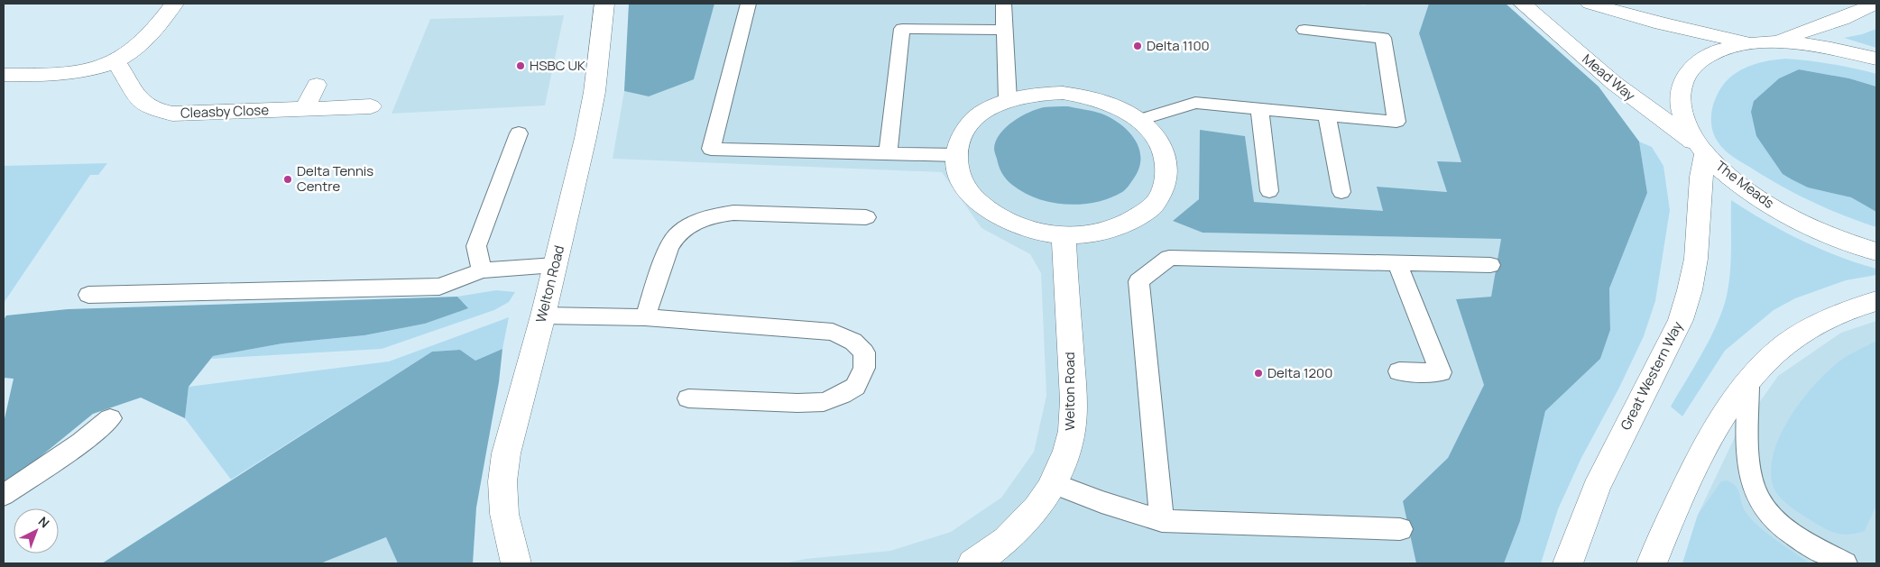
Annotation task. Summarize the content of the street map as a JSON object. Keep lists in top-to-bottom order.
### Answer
{
  "streets": {
    "street": [
      "Mead Way",
      "Cleasby Close",
      "The Meads",
      "Welton Road",
      "Great Western Way"
    ]
  },
  "crossings": [
    ["Mead Way", "The Meads"],
    ["Mead Way", "Great Western Way"],
    ["The Meads", "Great Western Way"]
  ],
  "places": [
    "Delta 1100",
    "HSBC UK",
    "Delta Tennis Centre",
    "Delta 1200"
  ],
  "north": "top right"
}
